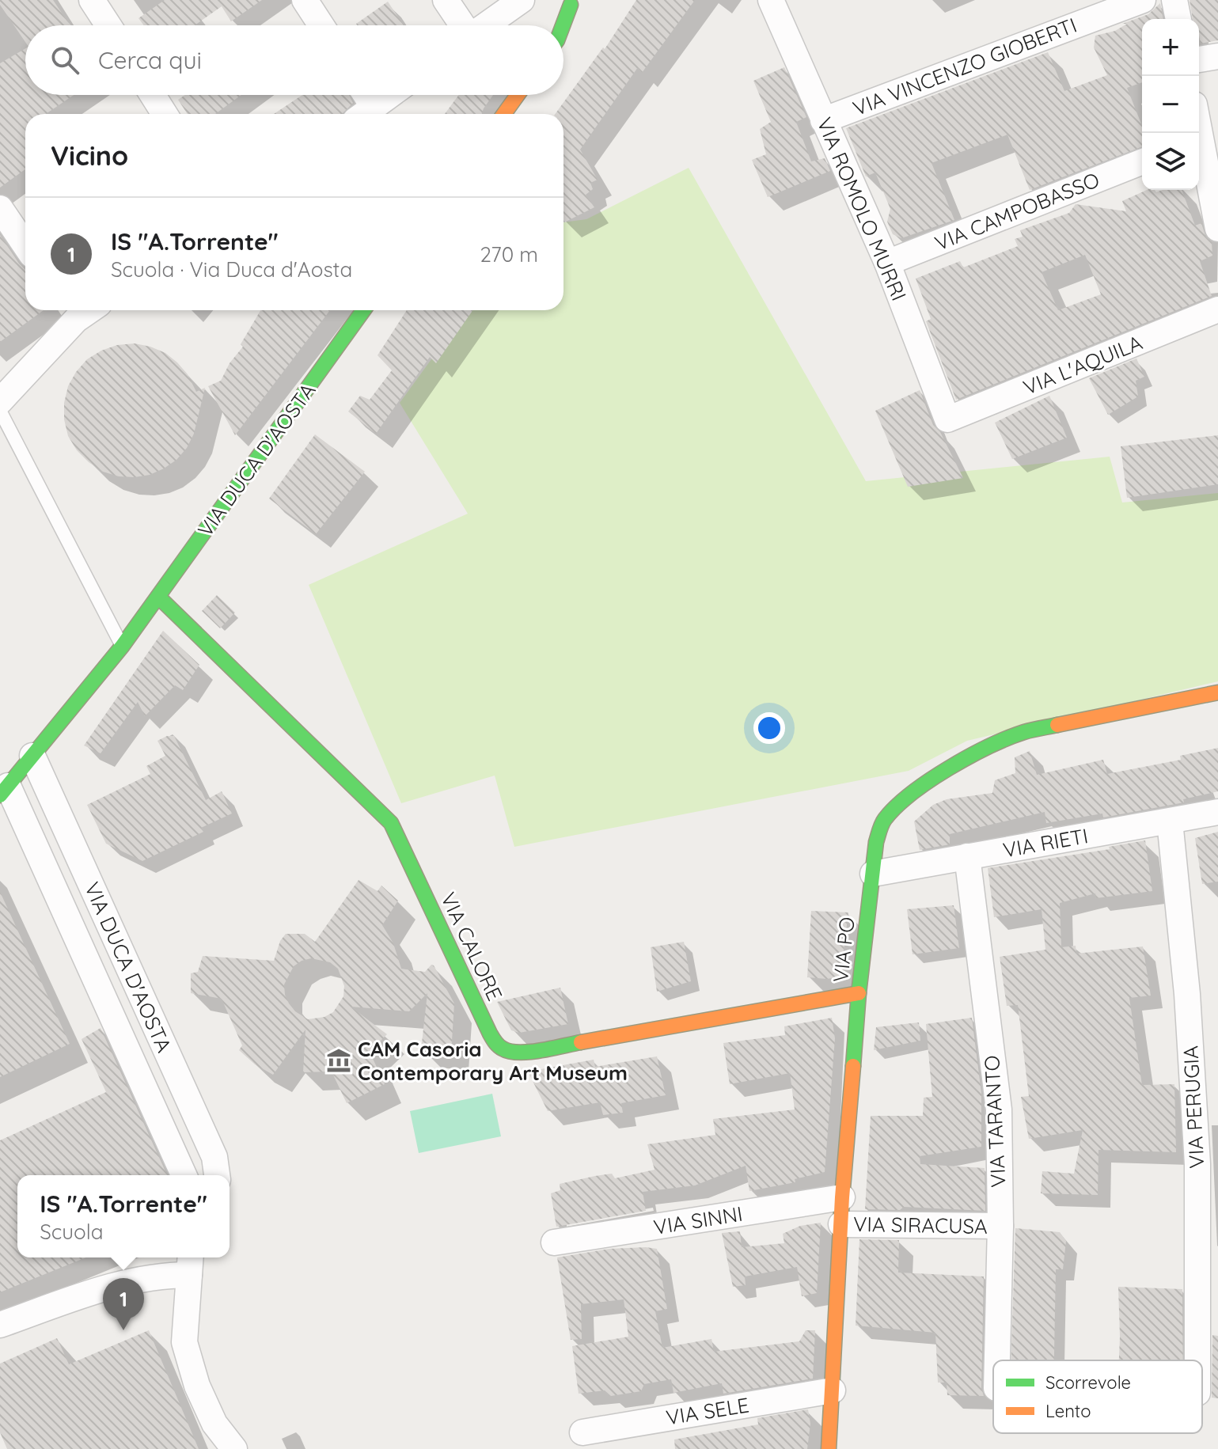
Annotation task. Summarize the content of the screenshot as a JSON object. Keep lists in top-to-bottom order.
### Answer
{
  "streets": {
    "street": [
      "VIA VINCENZO GIOBERTI",
      "VIA ROMOLO MURRI",
      "VIA CAMPOBASSO",
      "VIA L'AQUILA",
      "VIA DUCA D'AOSTA",
      "VIA RIETI",
      "VIA CALORE",
      "VIA PO",
      "VIA PERUGIA",
      "VIA TARANTO",
      "VIA SINNI",
      "VIA SIRACUSA",
      "VIA SELE"
    ]
  },
  "crossings": [
    ["VIA VINCENZO GIOBERTI", "VIA ROMOLO MURRI"],
    ["VIA ROMOLO MURRI", "VIA CAMPOBASSO"],
    ["VIA ROMOLO MURRI", "VIA L'AQUILA"],
    ["VIA DUCA D'AOSTA", "VIA CALORE"],
    ["VIA RIETI", "VIA PO"],
    ["VIA RIETI", "VIA PERUGIA"],
    ["VIA RIETI", "VIA TARANTO"],
    ["VIA CALORE", "VIA PO"],
    ["VIA PO", "VIA SINNI"],
    ["VIA PO", "VIA SIRACUSA"],
    ["VIA PO", "VIA SELE"],
    ["VIA TARANTO", "VIA SIRACUSA"]
  ],
  "places": {
    "museum": ["CAM Casoria Contemporary Art Museum"]
  },
  "legend": ["Scorrevole", "Lento"],
  "page": {
    "map_buttons": ["+", "−"],
    "search": "Cerca qui",
    "heading": "Vicino",
    "list": [
      {
        "mark": "1",
        "name": "IS \"A.Torrente\"",
        "note": "Scuola · Via Duca d'Aosta",
        "value": "270 m"
      }
    ],
    "popup": ["IS \"A.Torrente\"", "Scuola"],
    "pins": "1"
  }
}
